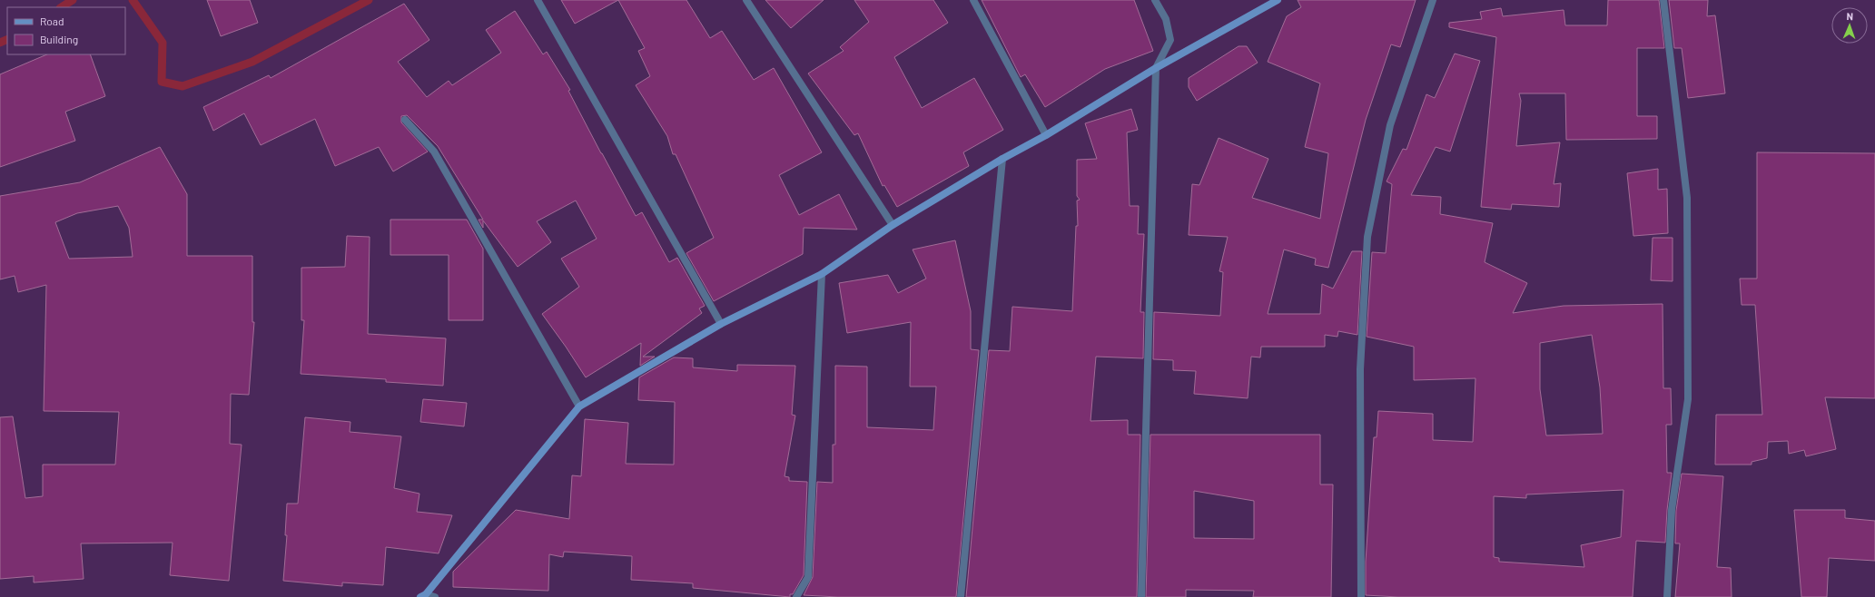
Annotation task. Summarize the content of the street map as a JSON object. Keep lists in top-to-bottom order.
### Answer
{
  "legend": ["Road", "Building"],
  "north": "top"
}
